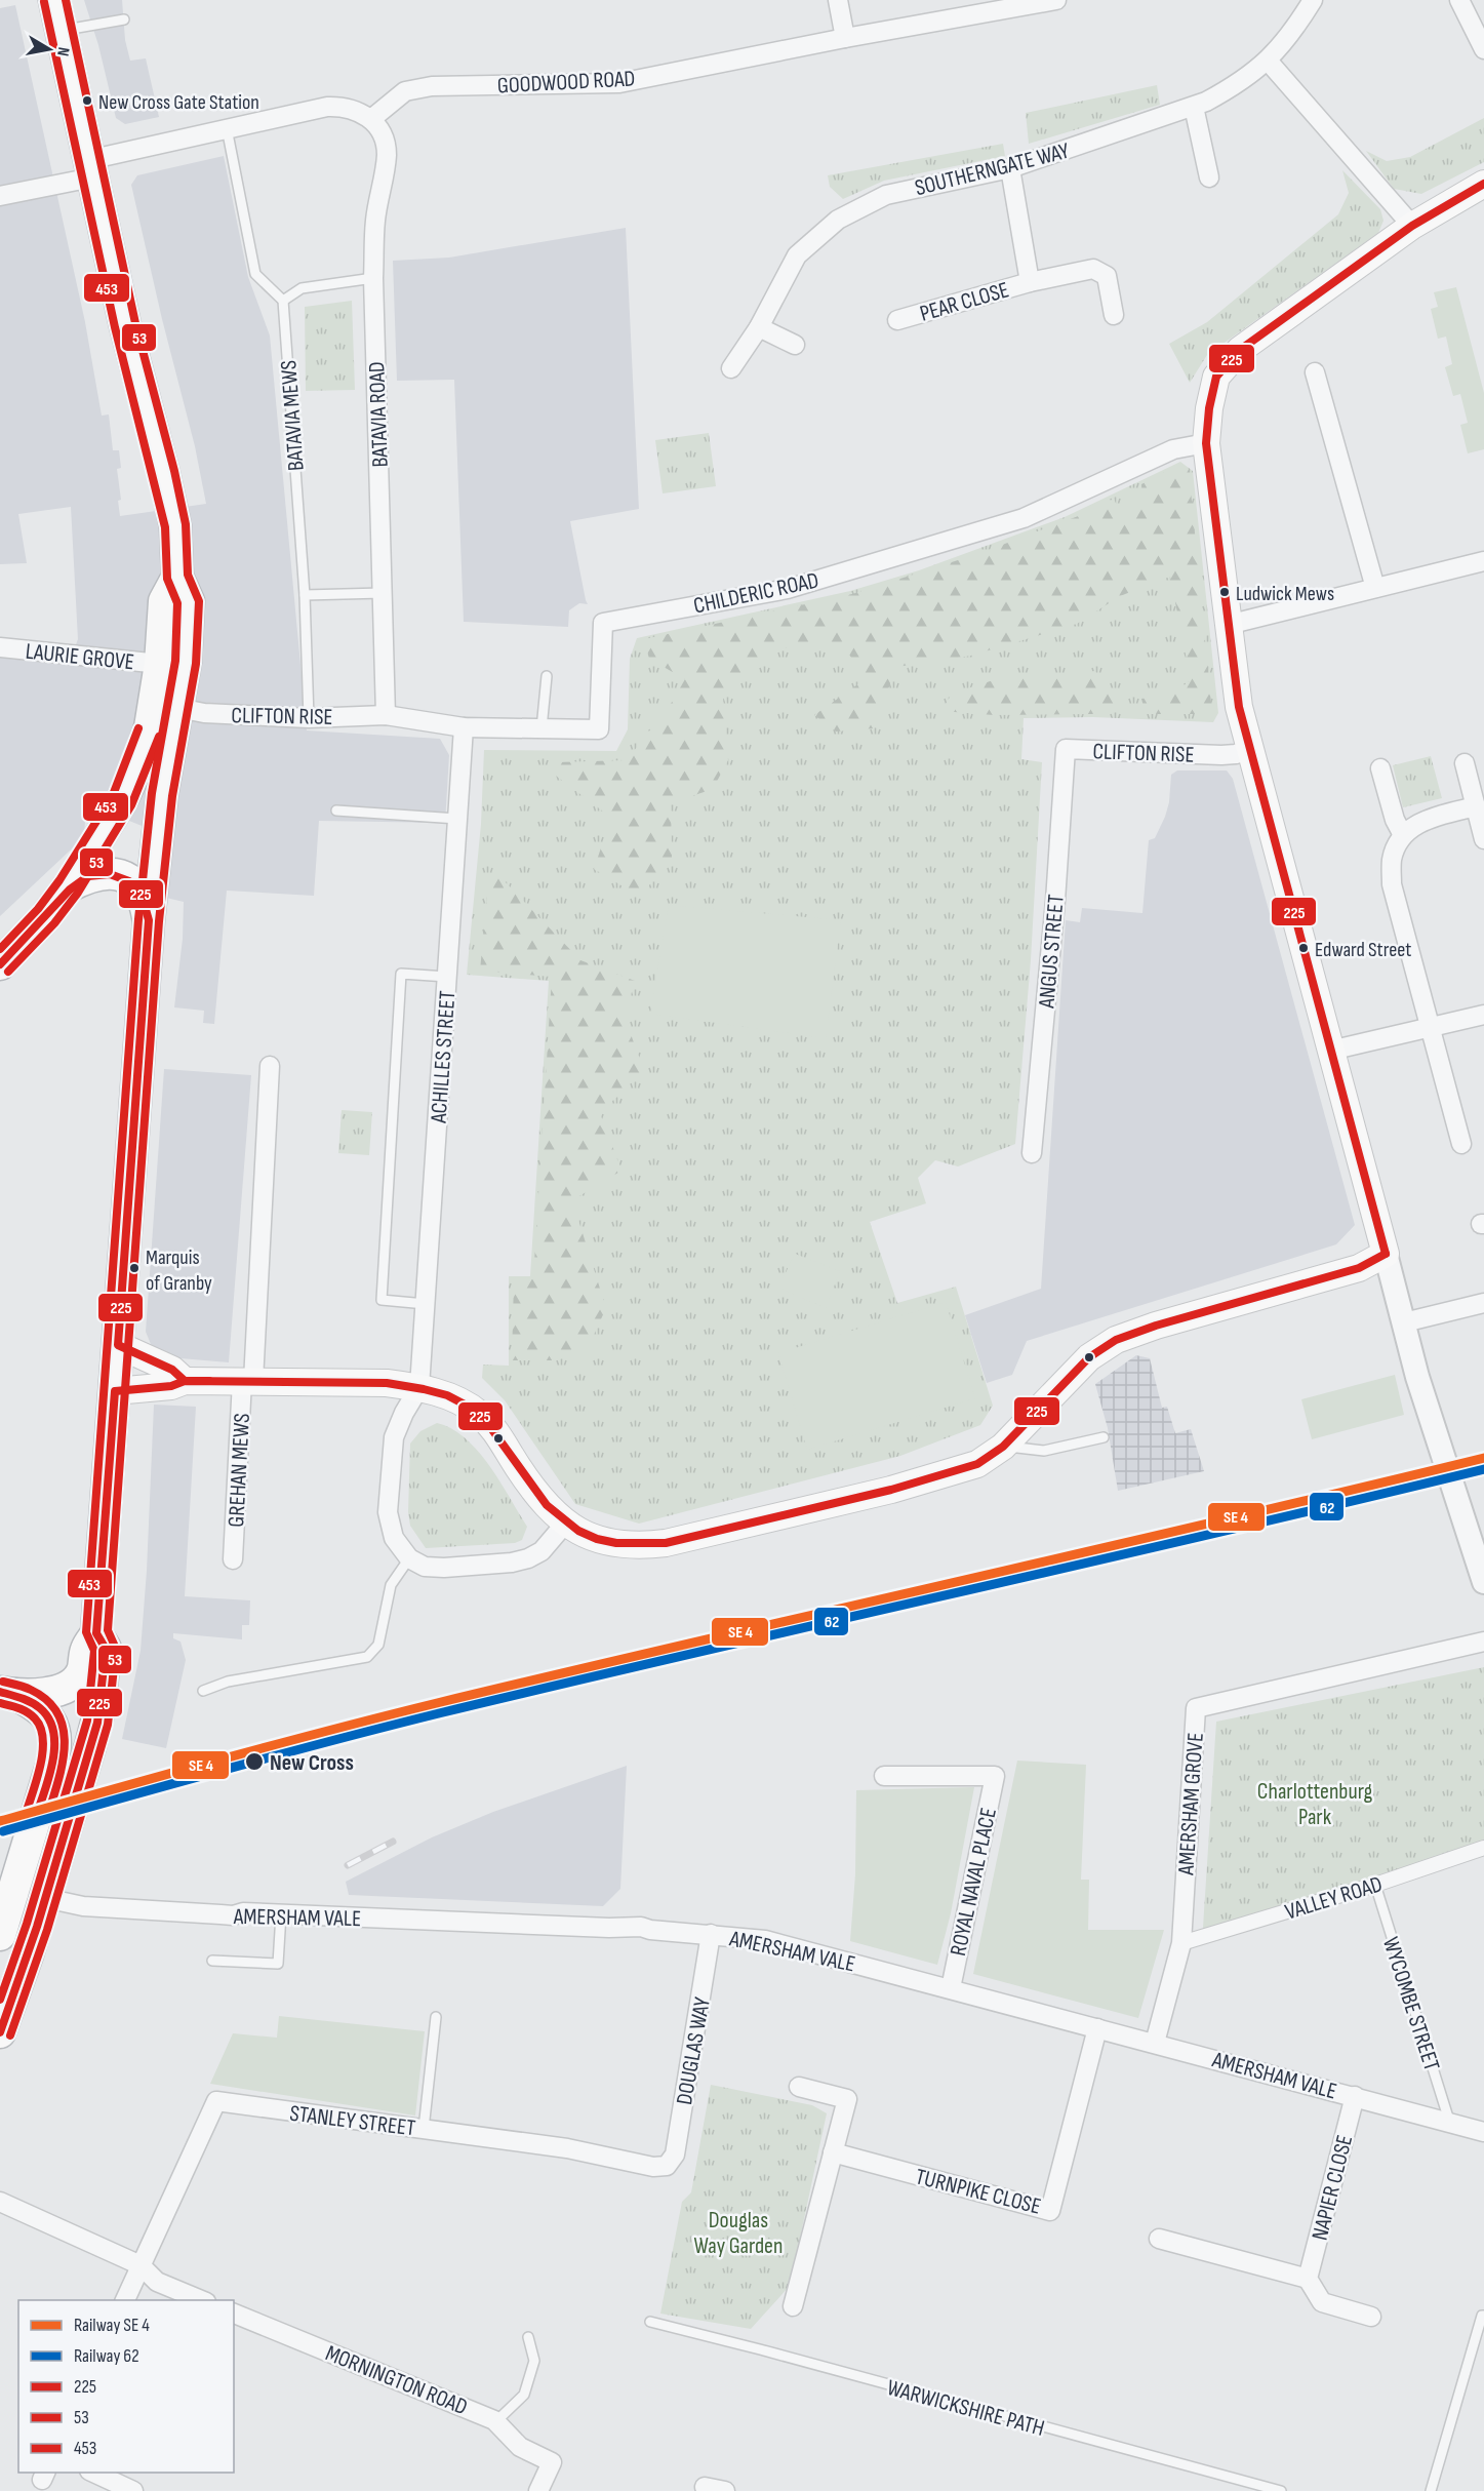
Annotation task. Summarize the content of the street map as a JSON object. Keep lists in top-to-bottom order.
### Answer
{
  "streets": {
    "street": [
      "GOODWOOD ROAD",
      "SOUTHERNGATE WAY",
      "PEAR CLOSE",
      "BATAVIA ROAD",
      "CHILDERIC ROAD",
      "LAURIE GROVE",
      "CLIFTON RISE",
      "ANGUS STREET",
      "ACHILLES STREET",
      "GREHAN MEWS",
      "AMERSHAM GROVE",
      "ROYAL NAVAL PLACE",
      "VALLEY ROAD",
      "AMERSHAM VALE",
      "DOUGLAS WAY",
      "STANLEY STREET",
      "NAPIER CLOSE",
      "TURNPIKE CLOSE",
      "MORNINGTON ROAD"
    ],
    "lane": ["BATAVIA MEWS", "WYCOMBE STREET", "WARWICKSHIRE PATH"]
  },
  "crossings": [
    ["GOODWOOD ROAD", "BATAVIA ROAD"],
    ["SOUTHERNGATE WAY", "PEAR CLOSE"],
    ["BATAVIA ROAD", "CHILDERIC ROAD"],
    ["BATAVIA ROAD", "CLIFTON RISE"],
    ["BATAVIA MEWS", "CLIFTON RISE"],
    ["CHILDERIC ROAD", "CLIFTON RISE"],
    ["CHILDERIC ROAD", "ACHILLES STREET"],
    ["CLIFTON RISE", "ANGUS STREET"],
    ["AMERSHAM GROVE", "VALLEY ROAD"],
    ["AMERSHAM GROVE", "AMERSHAM VALE"],
    ["ROYAL NAVAL PLACE", "AMERSHAM VALE"],
    ["VALLEY ROAD", "WYCOMBE STREET"],
    ["AMERSHAM VALE", "WYCOMBE STREET"],
    ["AMERSHAM VALE", "DOUGLAS WAY"],
    ["AMERSHAM VALE", "NAPIER CLOSE"],
    ["AMERSHAM VALE", "TURNPIKE CLOSE"],
    ["DOUGLAS WAY", "STANLEY STREET"]
  ],
  "parks": ["Charlottenburg Park", "Douglas Way Garden"],
  "places": [
    "New Cross Gate Station",
    "Ludwick Mews",
    "Edward Street",
    "Marquis of Granby",
    "New Cross"
  ],
  "lines": [
    "transit line 53",
    "transit line 453",
    "transit line 225",
    "rail line 62"
  ],
  "legend": [
    "Railway SE 4",
    "Railway 62",
    "225",
    "53",
    "453"
  ],
  "north": "right"
}
